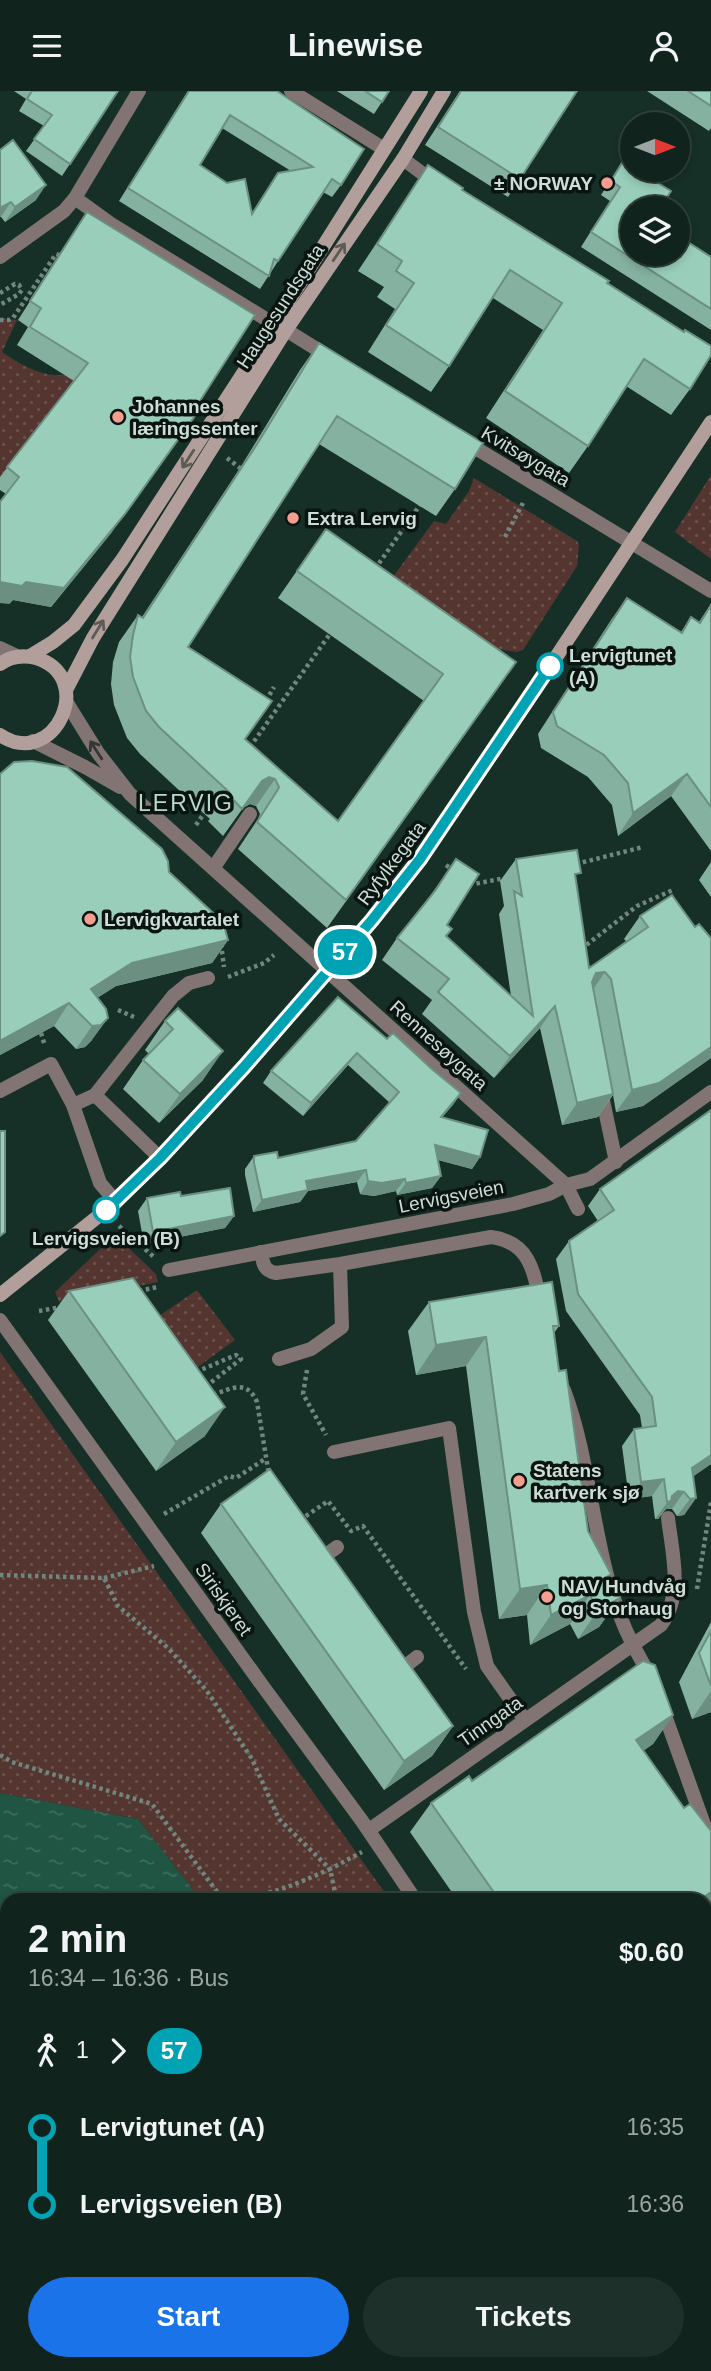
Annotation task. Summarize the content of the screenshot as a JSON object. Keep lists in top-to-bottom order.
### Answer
{
  "streets": {
    "main road": ["Haugesundsgata", "Ryfylkegata"],
    "street": [
      "Kvitsøygata",
      "Rennesøygata",
      "Lervigsveien",
      "Siriskjeret",
      "Tinngata"
    ]
  },
  "crossings": [
    ["Haugesundsgata", "Rennesøygata"],
    ["Kvitsøygata", "Ryfylkegata"],
    ["Ryfylkegata", "Rennesøygata"],
    ["Rennesøygata", "Lervigsveien"],
    ["Siriskjeret", "Tinngata"]
  ],
  "districts": ["LERVIG"],
  "places": [
    "± NORWAY",
    "Johannes læringssenter",
    "Extra Lervig",
    "Lervigtunet (A)",
    "Lervigkvartalet",
    "Lervigsveien (B)",
    "Statens kartverk sjø",
    "NAV Hundvåg og Storhaug"
  ],
  "lines": ["bus line 57"],
  "north": "right",
  "page": {
    "header": "Linewise",
    "on_map": "57",
    "heading": ["2 min", "16:34 – 16:36 · Bus", "$0.60"],
    "legs": ["1", "57"],
    "list": [
      {
        "name": "Lervigtunet (A)",
        "value": "16:35"
      },
      {
        "name": "Lervigsveien (B)",
        "value": "16:36"
      }
    ],
    "buttons": ["Start", "Tickets"]
  }
}
